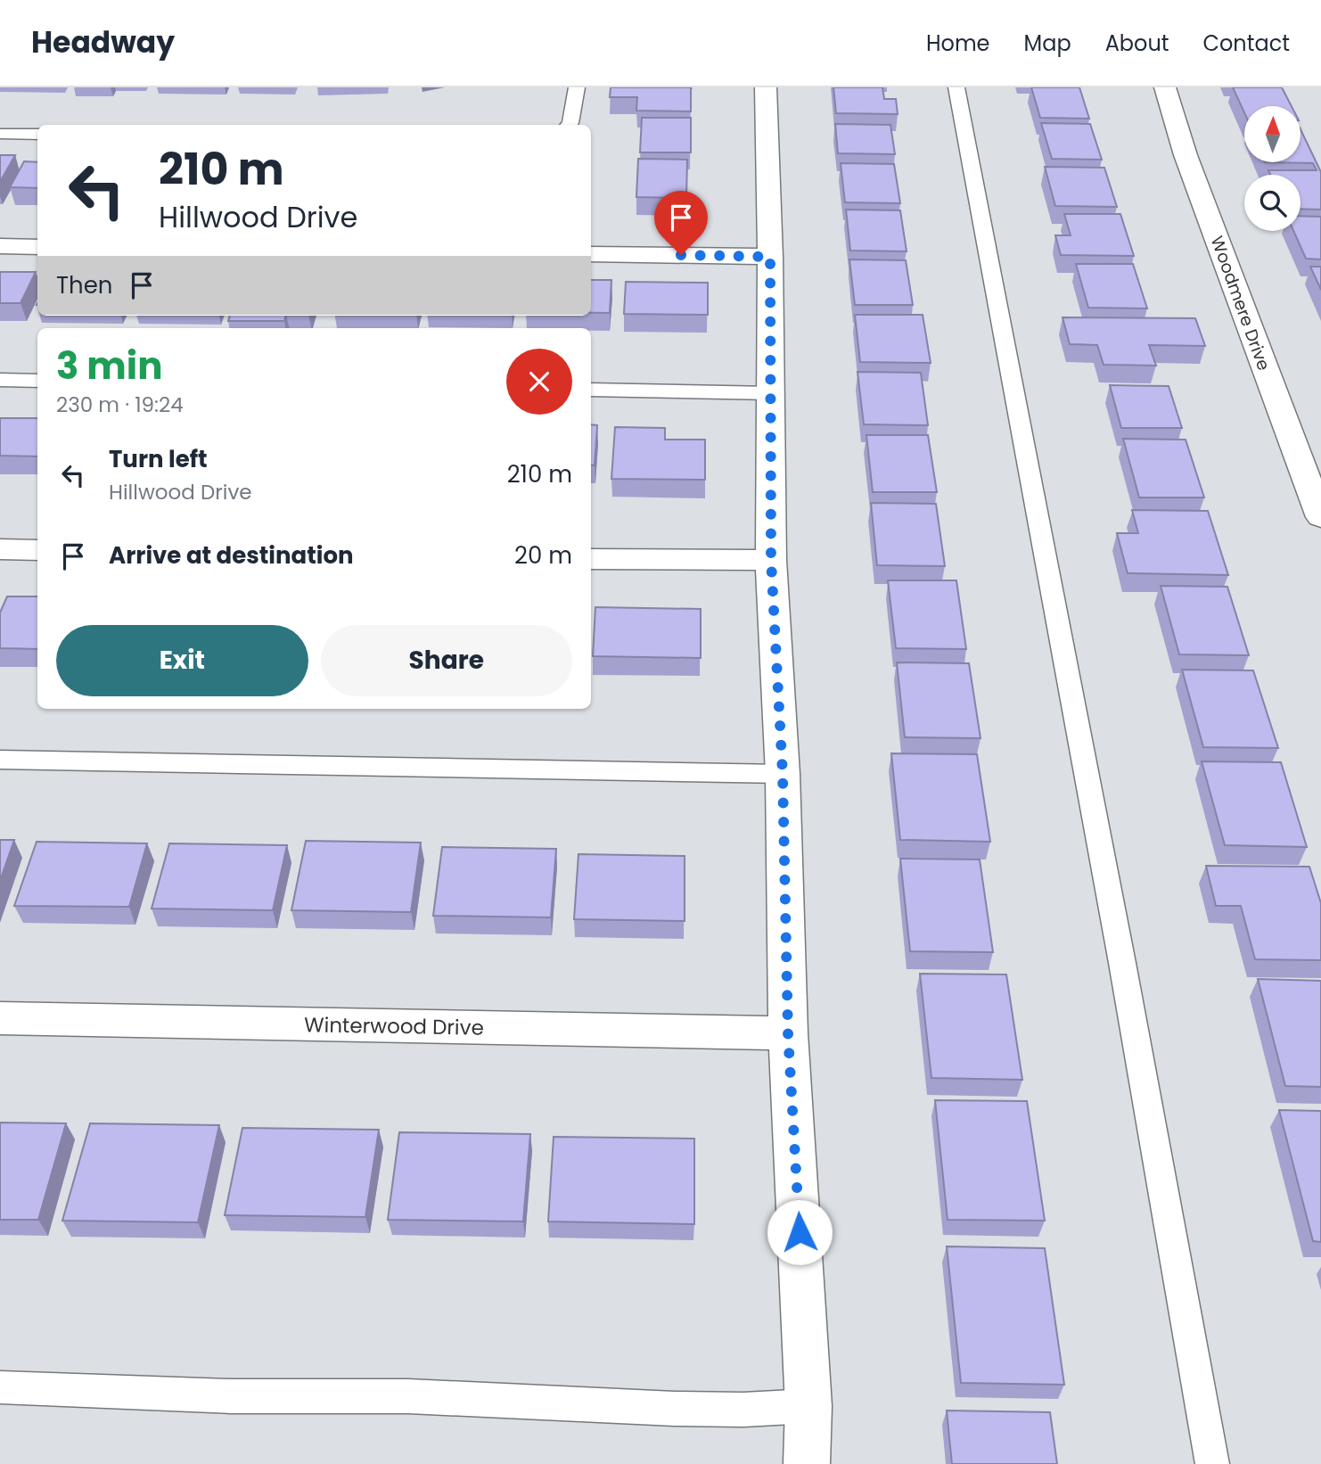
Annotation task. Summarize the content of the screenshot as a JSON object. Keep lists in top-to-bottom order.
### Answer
{
  "streets": {
    "street": ["Woodmere Drive", "Winterwood Drive"]
  },
  "north": "top",
  "page": {
    "header": "Headway",
    "nav": [
      "Home",
      "Map",
      "About",
      "Contact"
    ],
    "turn": ["210 m", "Hillwood Drive"],
    "then": "Then",
    "heading": ["3 min", "230 m · 19:24"],
    "list": [
      {
        "name": "Turn left",
        "note": "Hillwood Drive",
        "value": "210 m"
      },
      {
        "name": "Arrive at destination",
        "value": "20 m"
      }
    ],
    "buttons": ["Exit", "Share"]
  }
}
